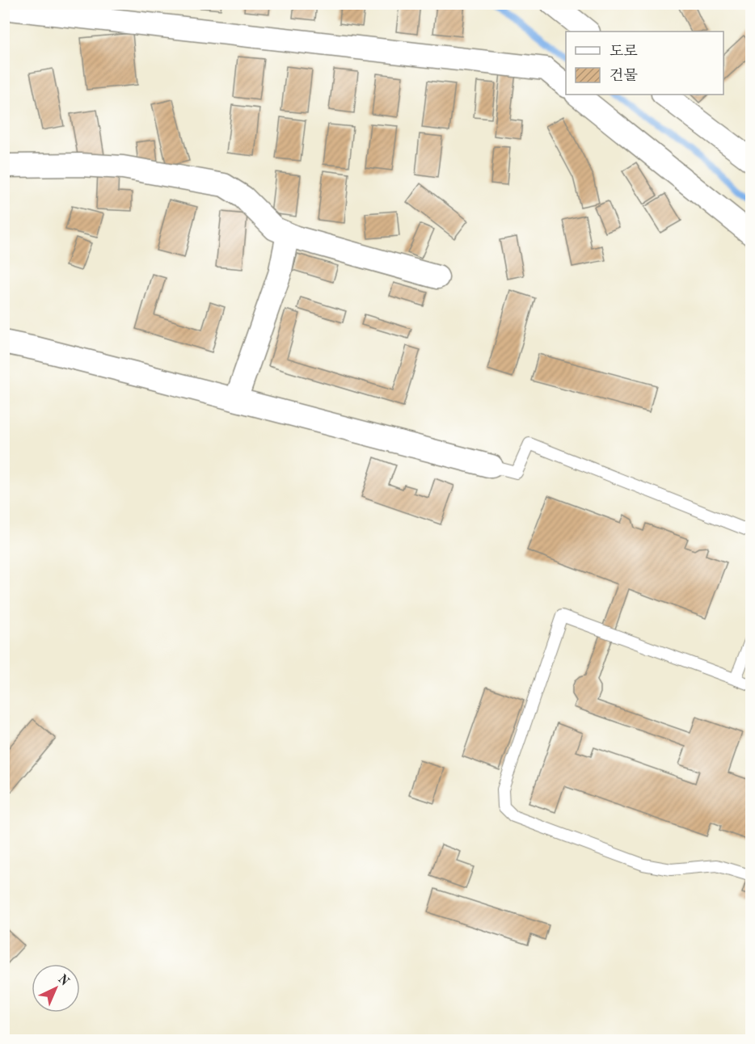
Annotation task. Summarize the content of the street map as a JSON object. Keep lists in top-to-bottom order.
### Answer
{
  "legend": ["도로", "건물"],
  "north": "top right"
}
